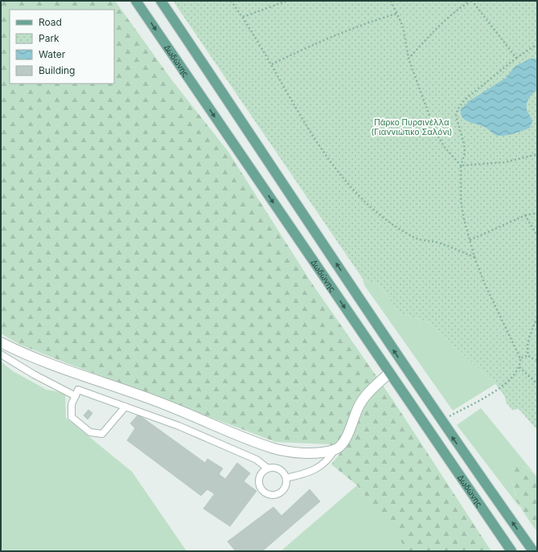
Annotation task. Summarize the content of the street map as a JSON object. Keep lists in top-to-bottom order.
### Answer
{
  "streets": {
    "main road": ["Δωδώνης"]
  },
  "parks": ["Πάρκο Πυρσινέλλα (Γιαννιώτικο Σαλόνι)"],
  "legend": [
    "Road",
    "Park",
    "Water",
    "Building"
  ]
}
